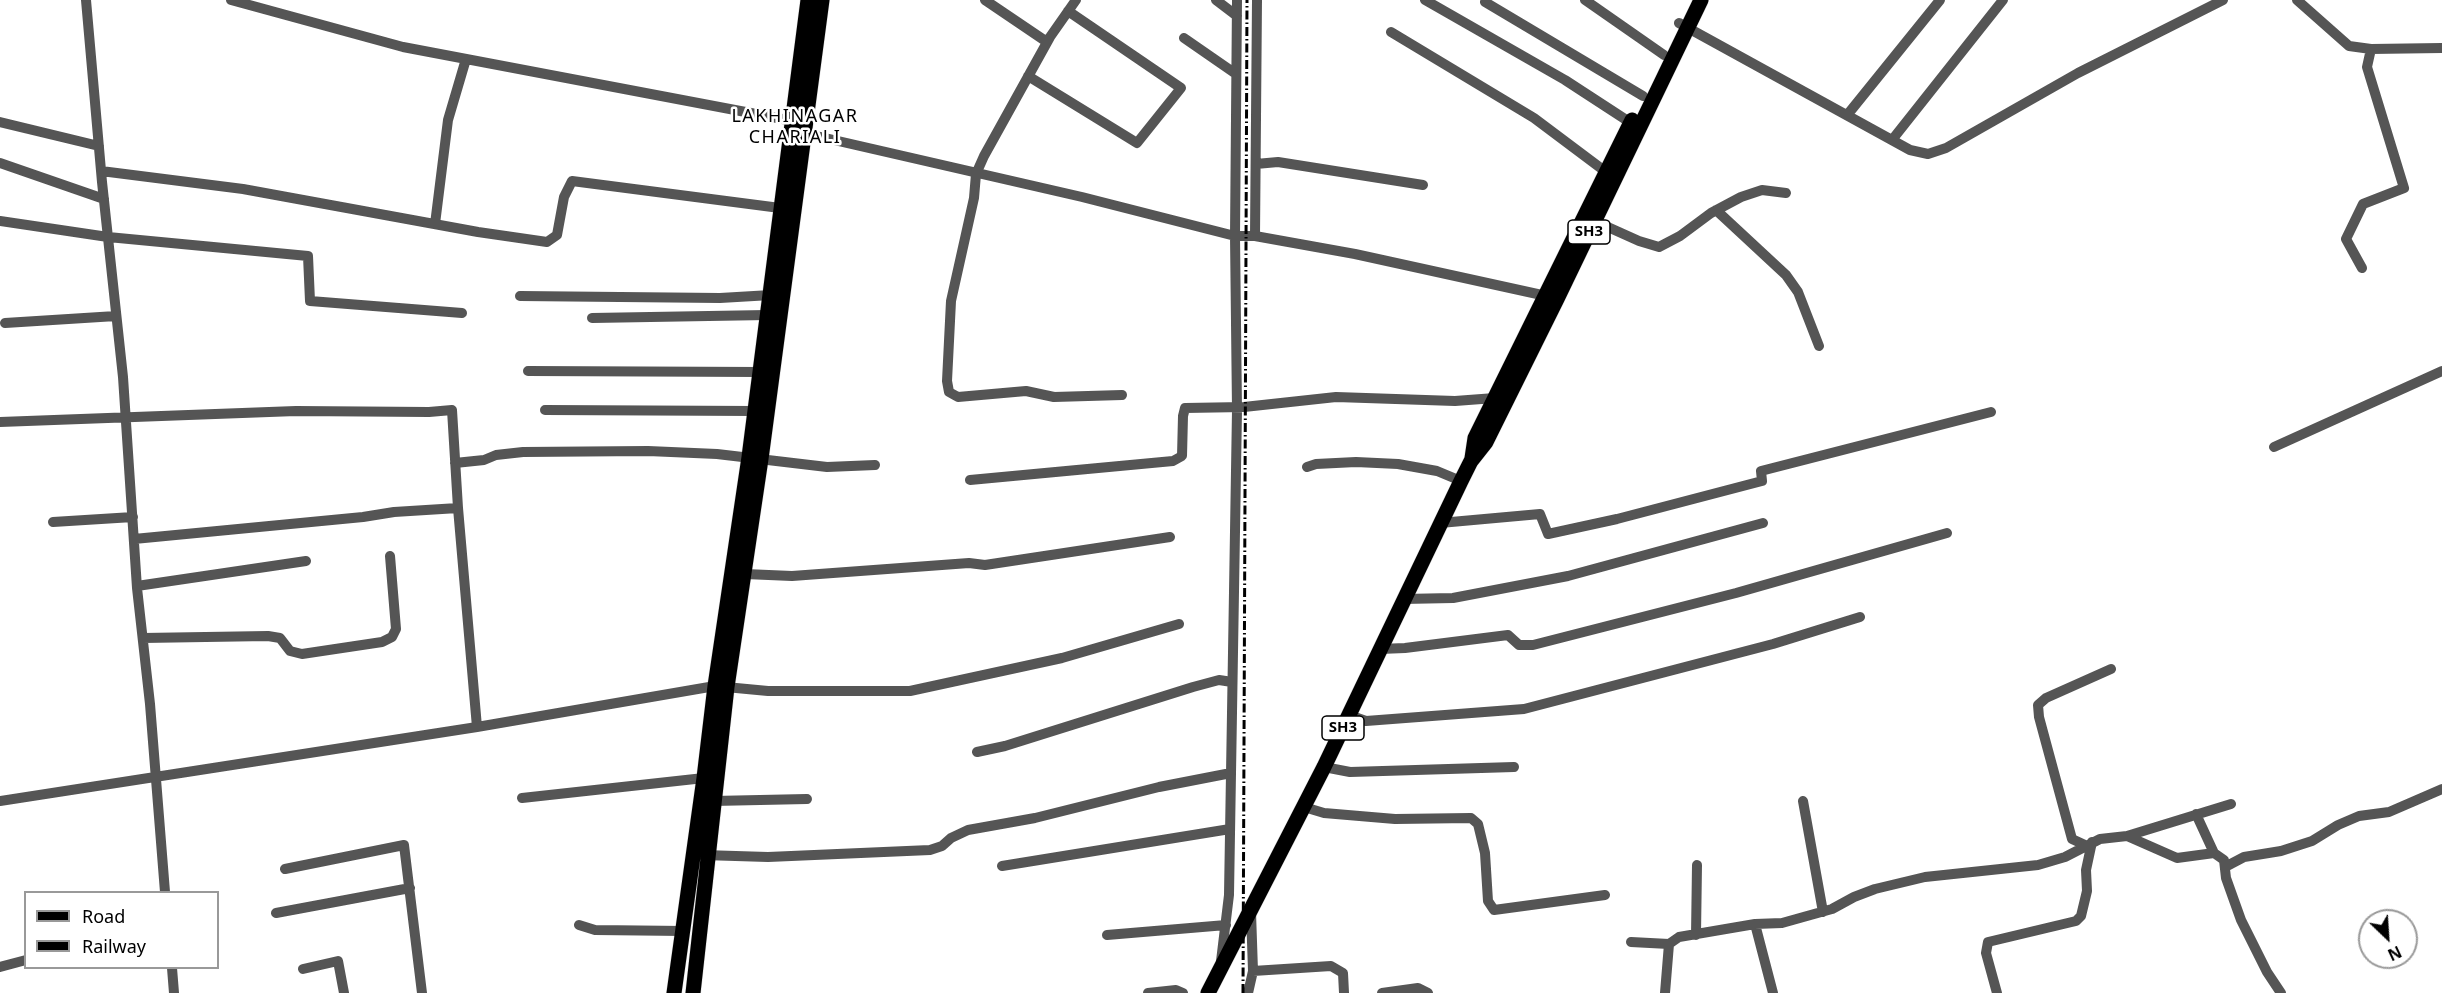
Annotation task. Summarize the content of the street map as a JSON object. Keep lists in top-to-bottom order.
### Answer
{
  "streets": {
    "main road": ["SH3"]
  },
  "districts": ["LAKHINAGAR CHARIALI"],
  "legend": ["Road", "Railway"],
  "north": "bottom right"
}
